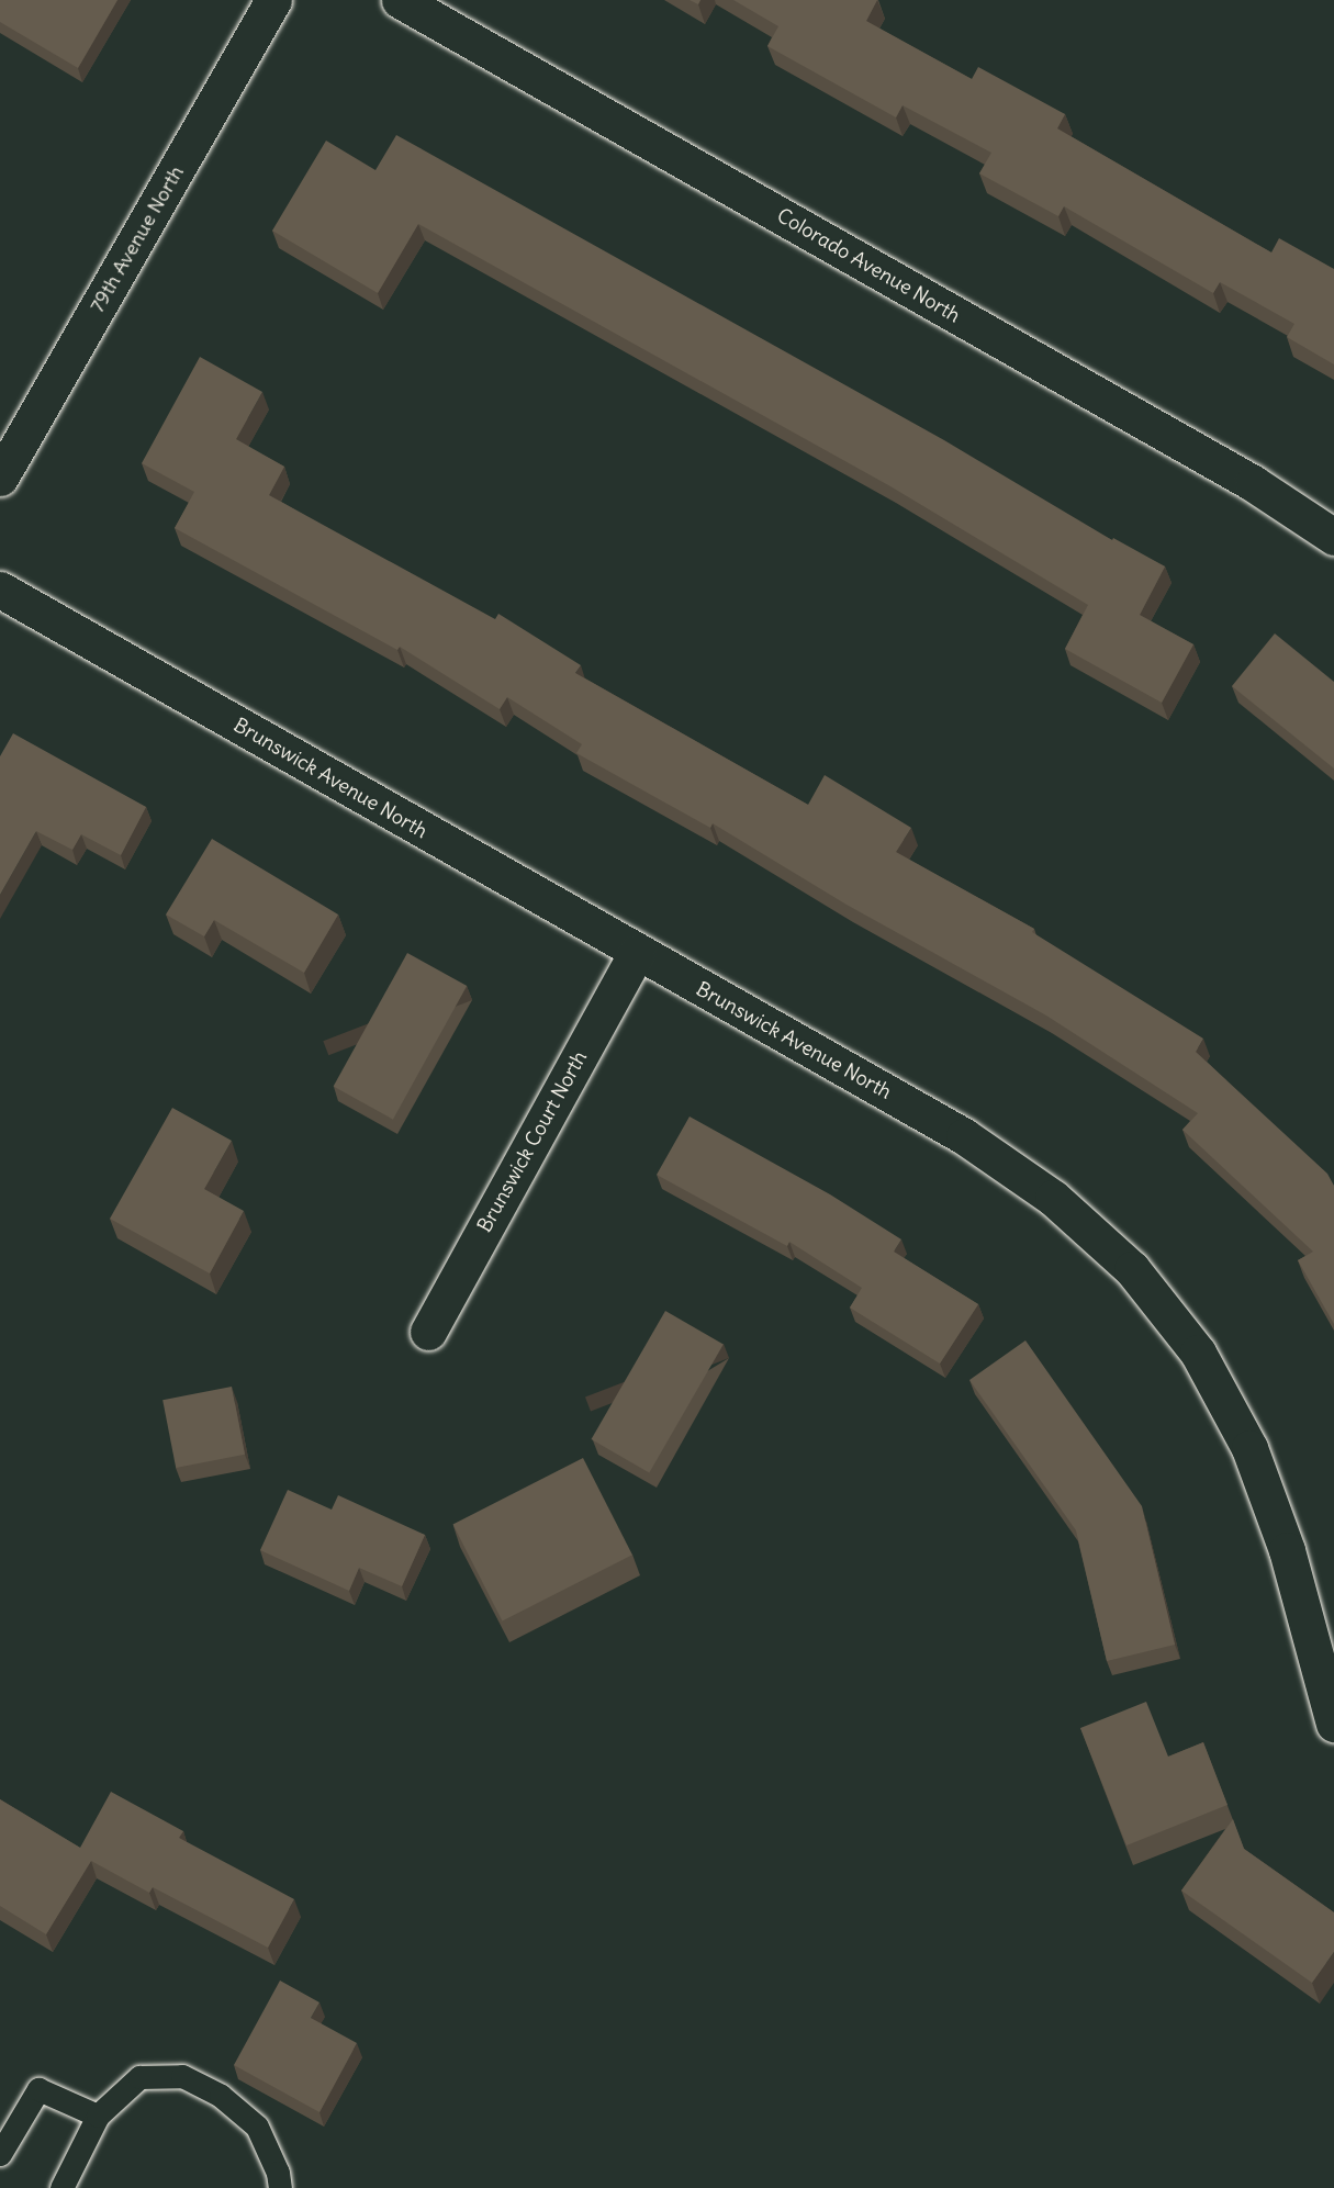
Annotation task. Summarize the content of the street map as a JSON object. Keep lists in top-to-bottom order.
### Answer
{
  "streets": {
    "street": [
      "79th Avenue North",
      "Colorado Avenue North",
      "Brunswick Avenue North",
      "Brunswick Court North"
    ]
  },
  "crossings": [
    ["Brunswick Avenue North", "Brunswick Court North"]
  ]
}
